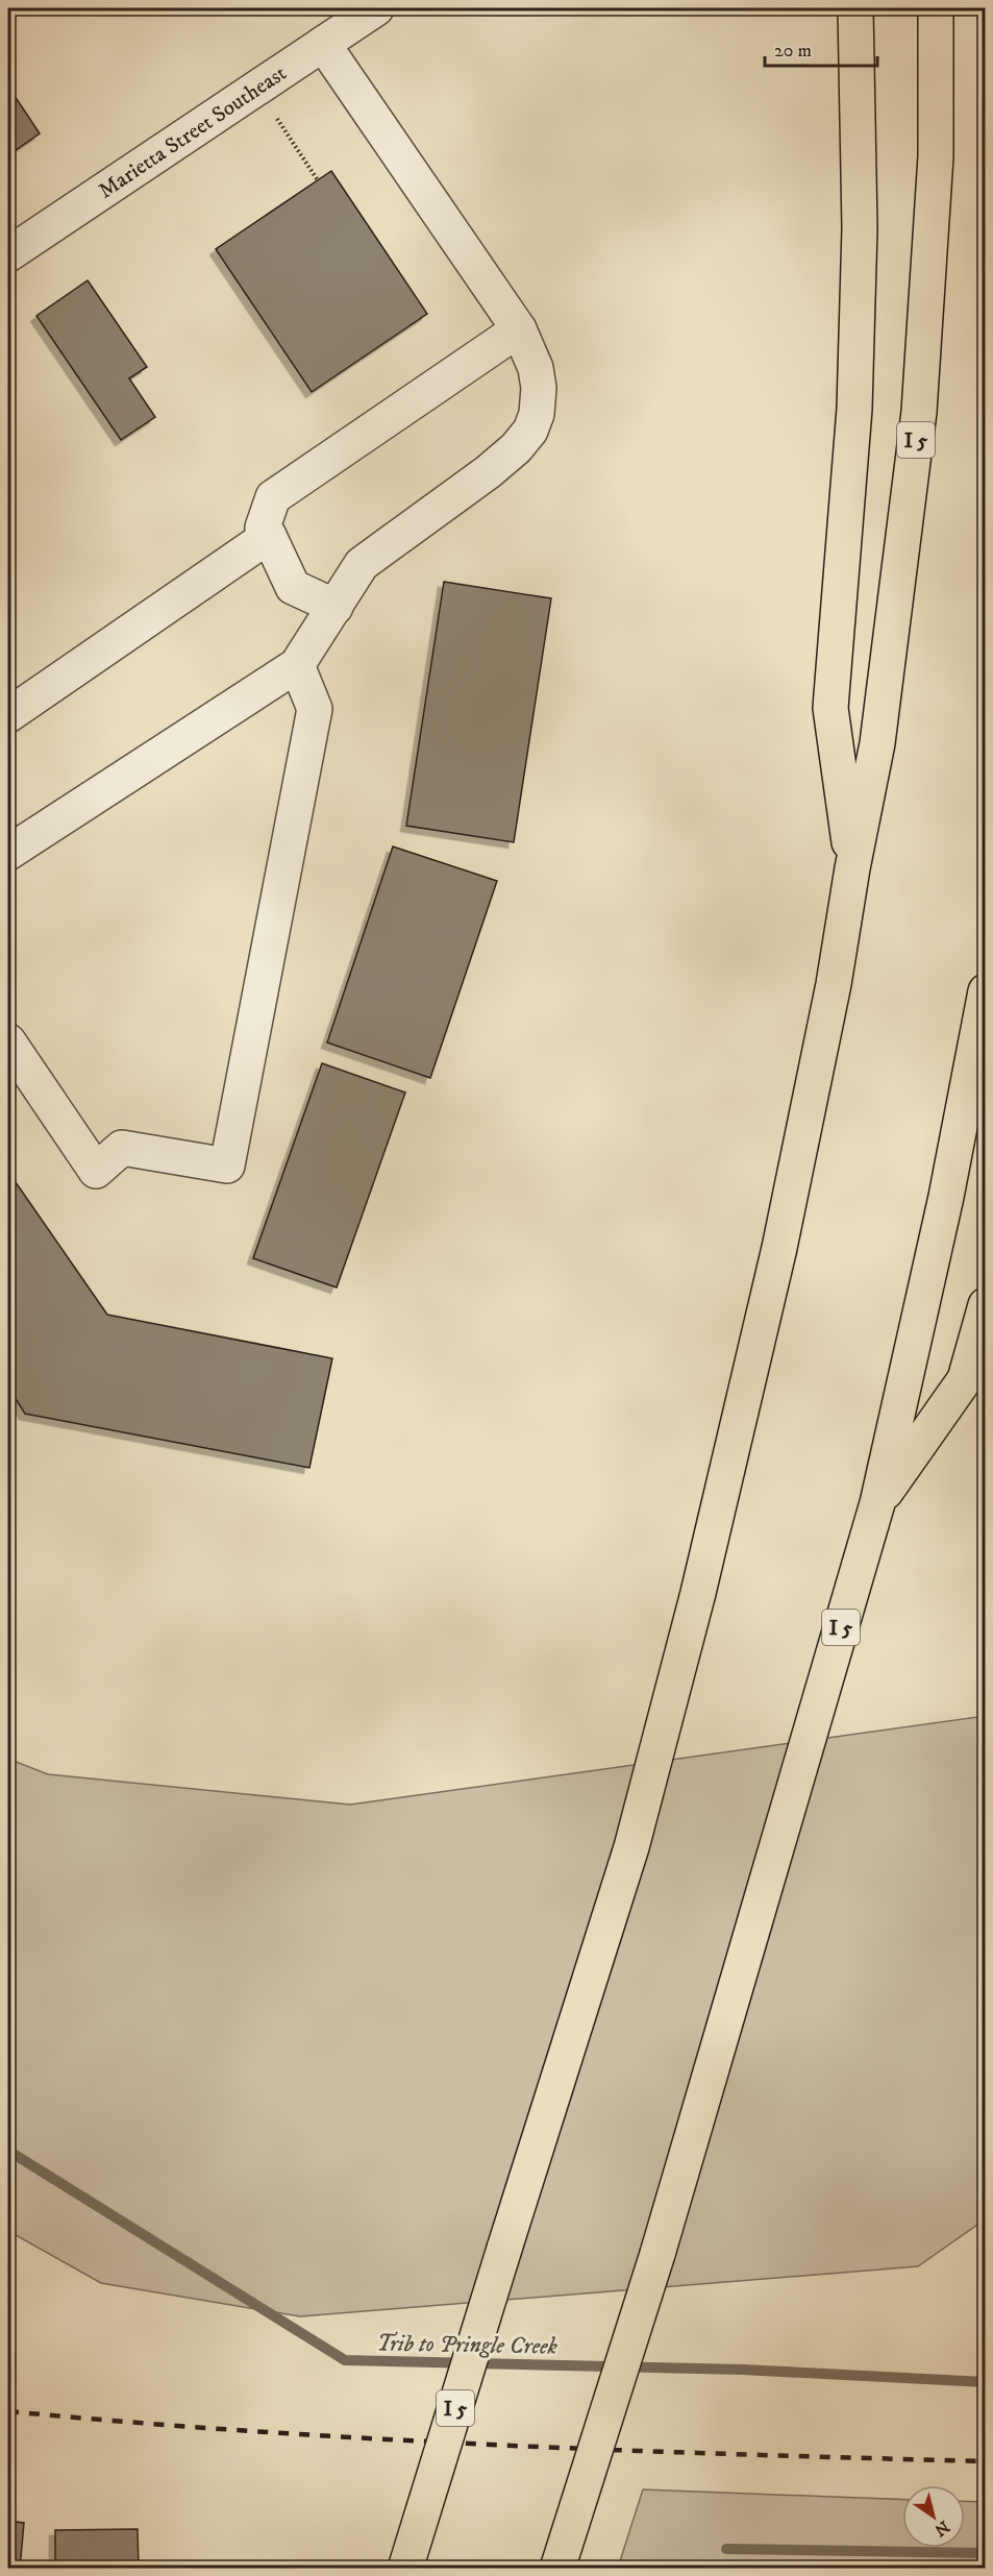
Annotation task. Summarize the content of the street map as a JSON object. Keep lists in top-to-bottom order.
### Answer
{
  "streets": {
    "highway": ["I 5"],
    "street": ["Marietta Street Southeast"]
  },
  "water": ["Trib to Pringle Creek"],
  "scale_bar": "20 m",
  "north": "bottom right"
}
